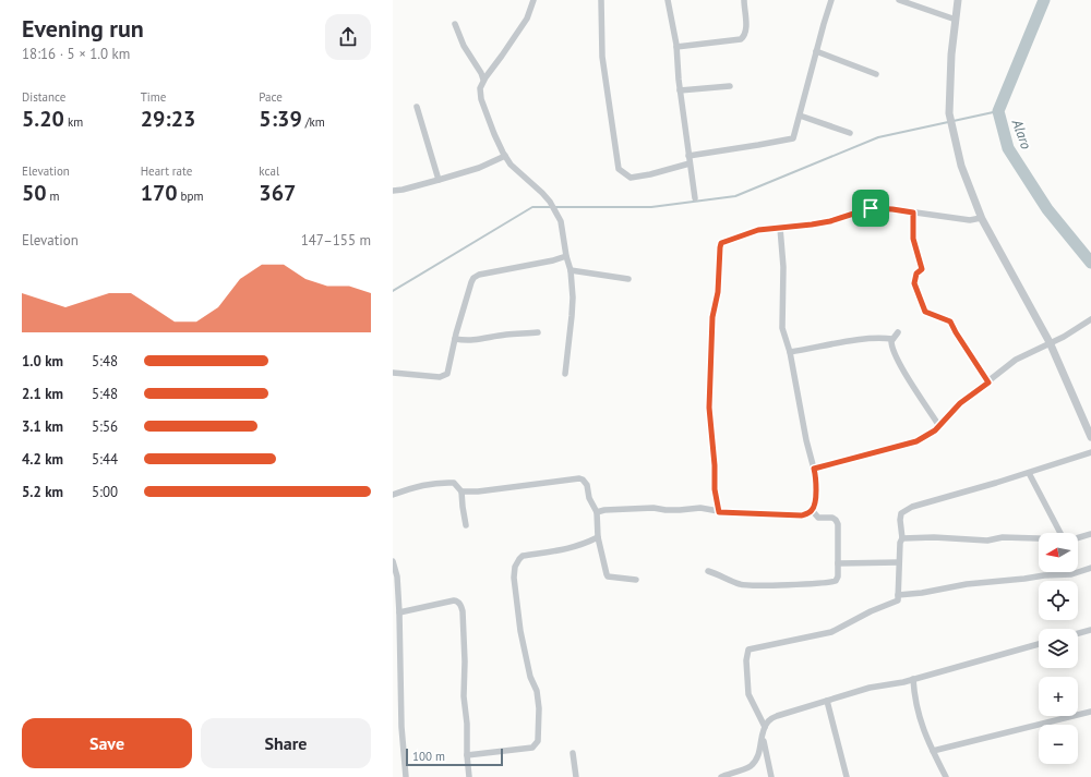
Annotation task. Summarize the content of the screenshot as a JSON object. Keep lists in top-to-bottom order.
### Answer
{
  "water": ["Alaro"],
  "scale_bar": "100 m",
  "north": "left",
  "page": {
    "heading": ["Evening run", "18:16 · 5 × 1.0 km"],
    "stats": [
      ["Distance", "5.20 km"],
      ["Time", "29:23"],
      ["Pace", "5:39 /km"],
      ["Elevation", "50 m"],
      ["Heart rate", "170 bpm"],
      ["kcal", "367"]
    ],
    "chart": ["Elevation", "147–155 m"],
    "list": [
      {
        "name": "1.0 km",
        "note": "5:48"
      },
      {
        "name": "2.1 km",
        "note": "5:48"
      },
      {
        "name": "3.1 km",
        "note": "5:56"
      },
      {
        "name": "4.2 km",
        "note": "5:44"
      },
      {
        "name": "5.2 km",
        "note": "5:00"
      }
    ],
    "map_buttons": ["+", "−"],
    "buttons": ["Save", "Share"],
    "scale": "100 m"
  }
}
